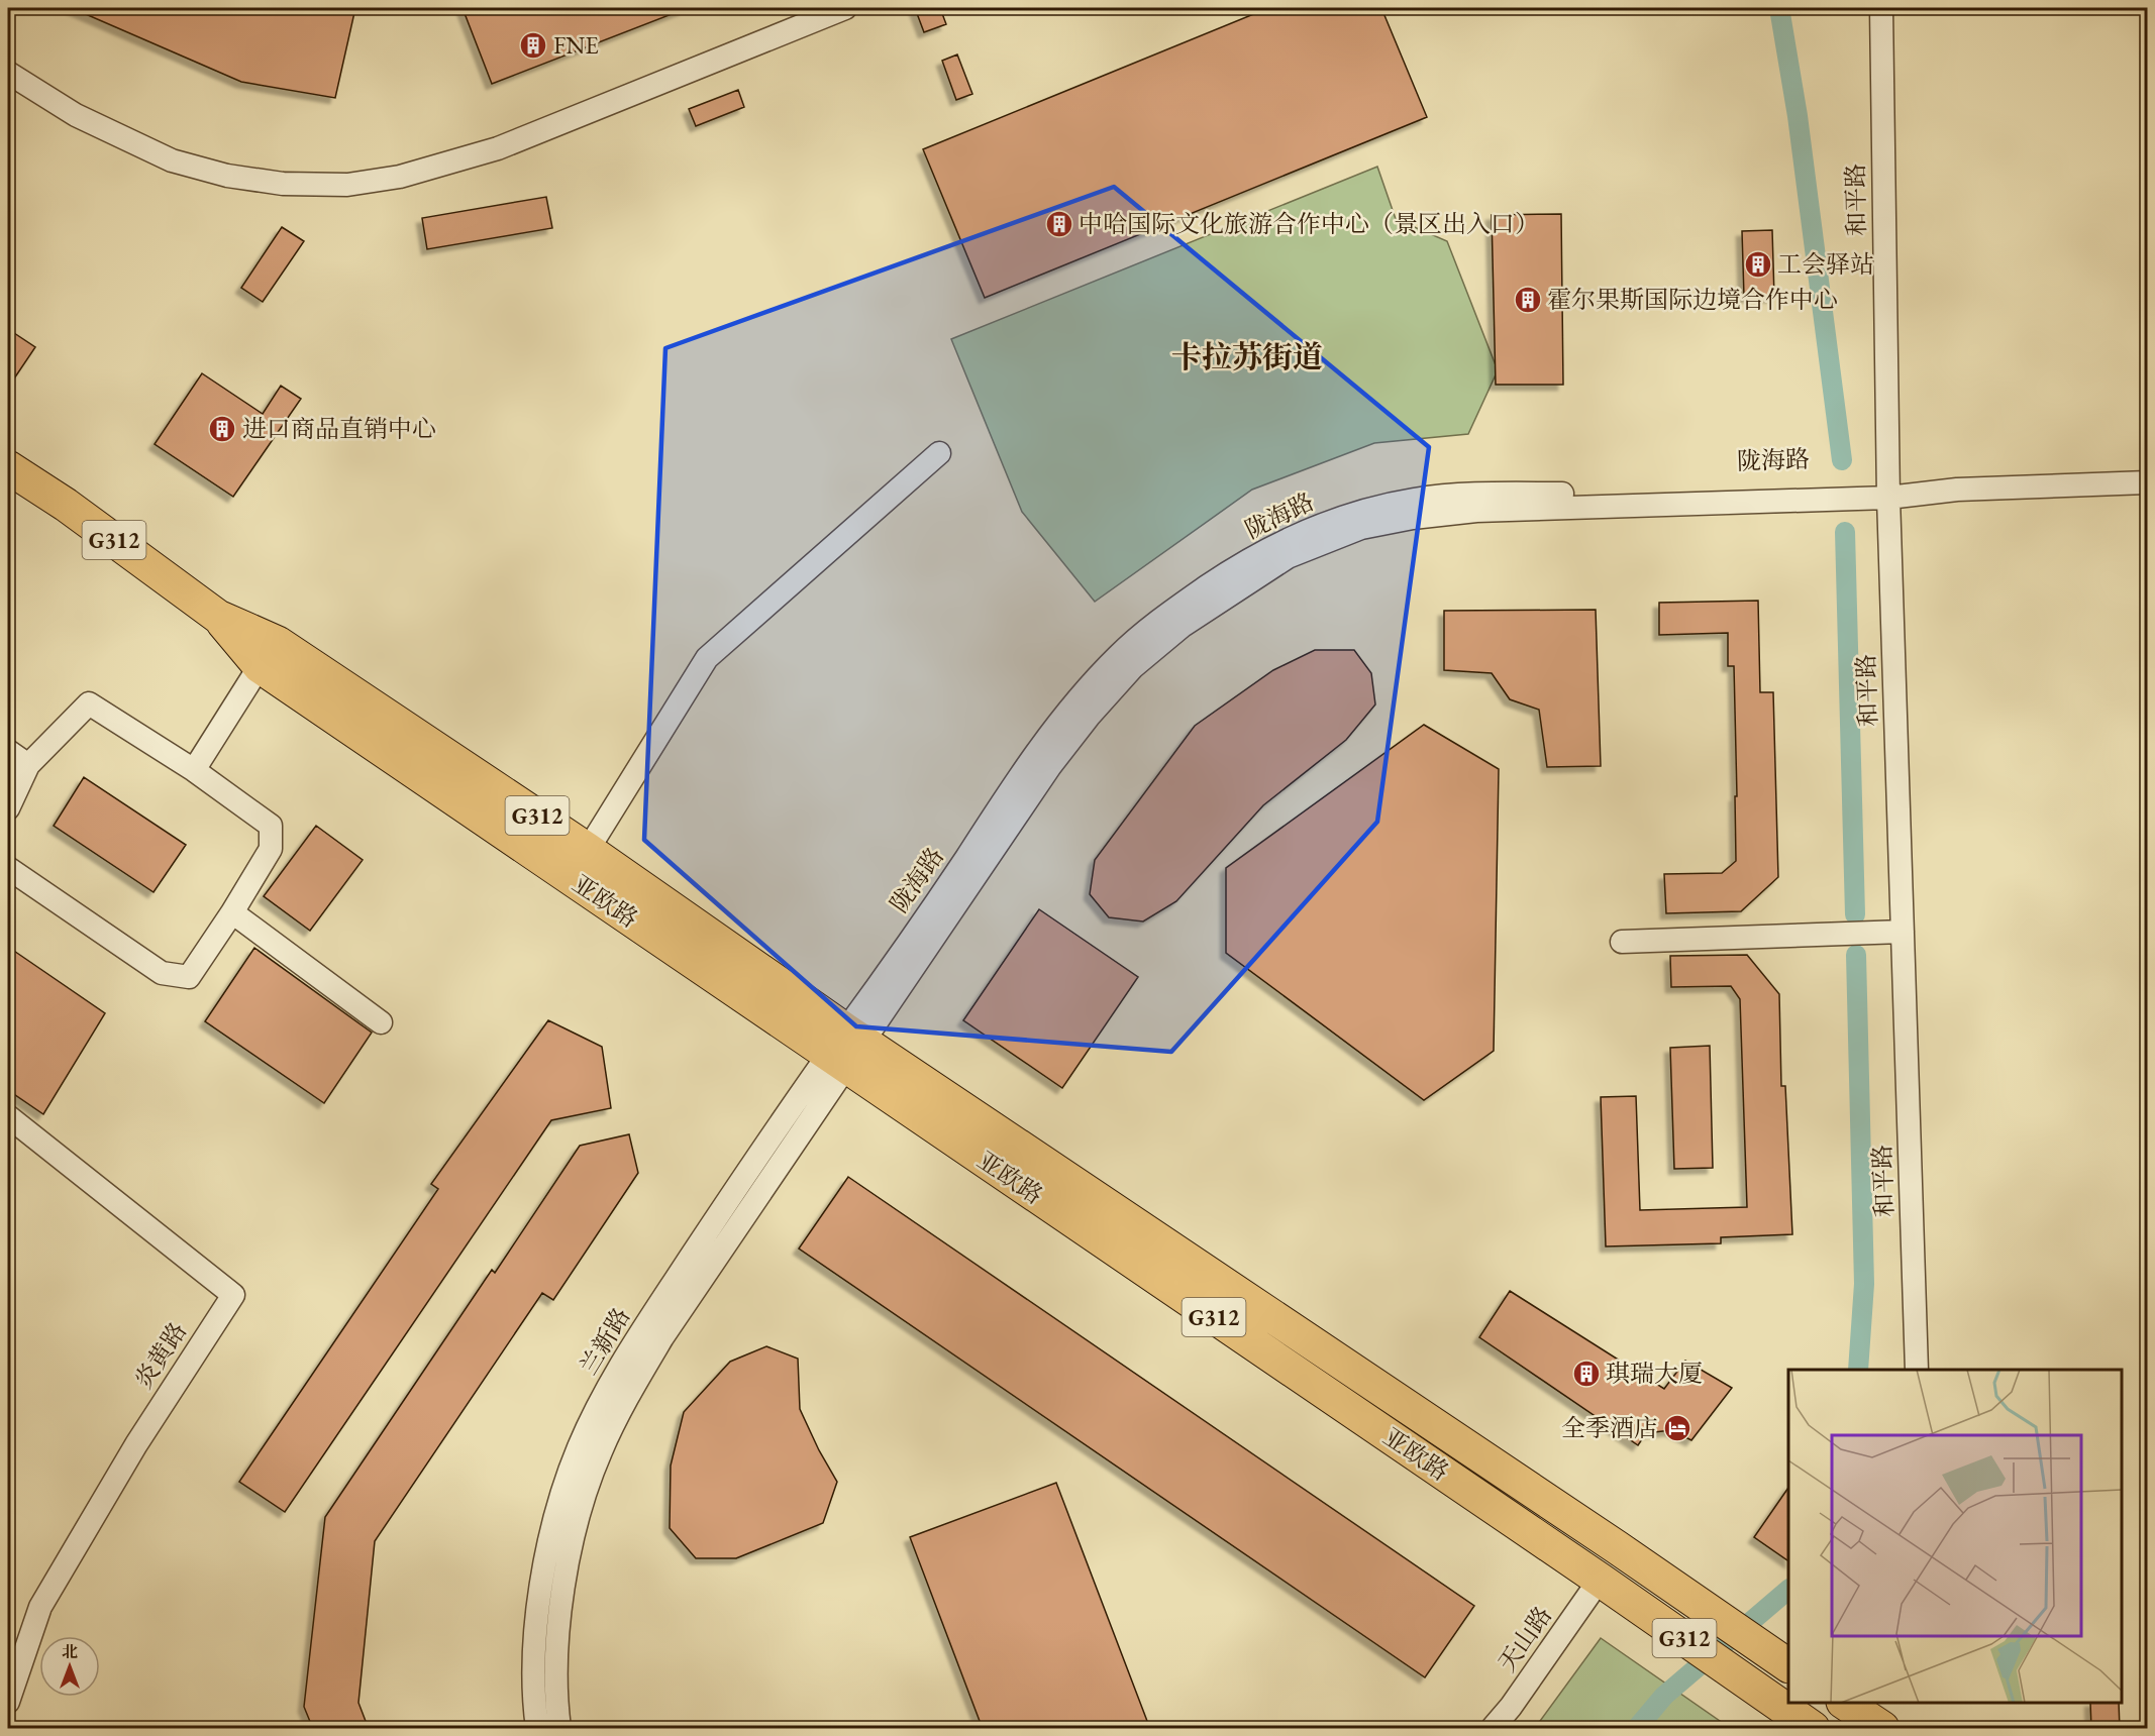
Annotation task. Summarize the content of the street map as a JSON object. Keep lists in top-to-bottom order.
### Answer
{
  "streets": {
    "highway": ["G312", "亚欧路"],
    "street": [
      "和平路",
      "陇海路",
      "兰新路",
      "炎黄路",
      "天山路"
    ]
  },
  "crossings": [
    ["和平路", "陇海路"],
    ["陇海路", "亚欧路"],
    ["陇海路", "兰新路"],
    ["亚欧路", "兰新路"],
    ["亚欧路", "天山路"]
  ],
  "districts": ["卡拉苏街道"],
  "places": {
    "building": [
      "FNE",
      "中哈国际文化旅游合作中心（景区出入口）",
      "工会驿站",
      "霍尔果斯国际边境合作中心",
      "进口商品直销中心",
      "琪瑞大厦"
    ],
    "hotel": ["全季酒店"]
  },
  "north": "top"
}
